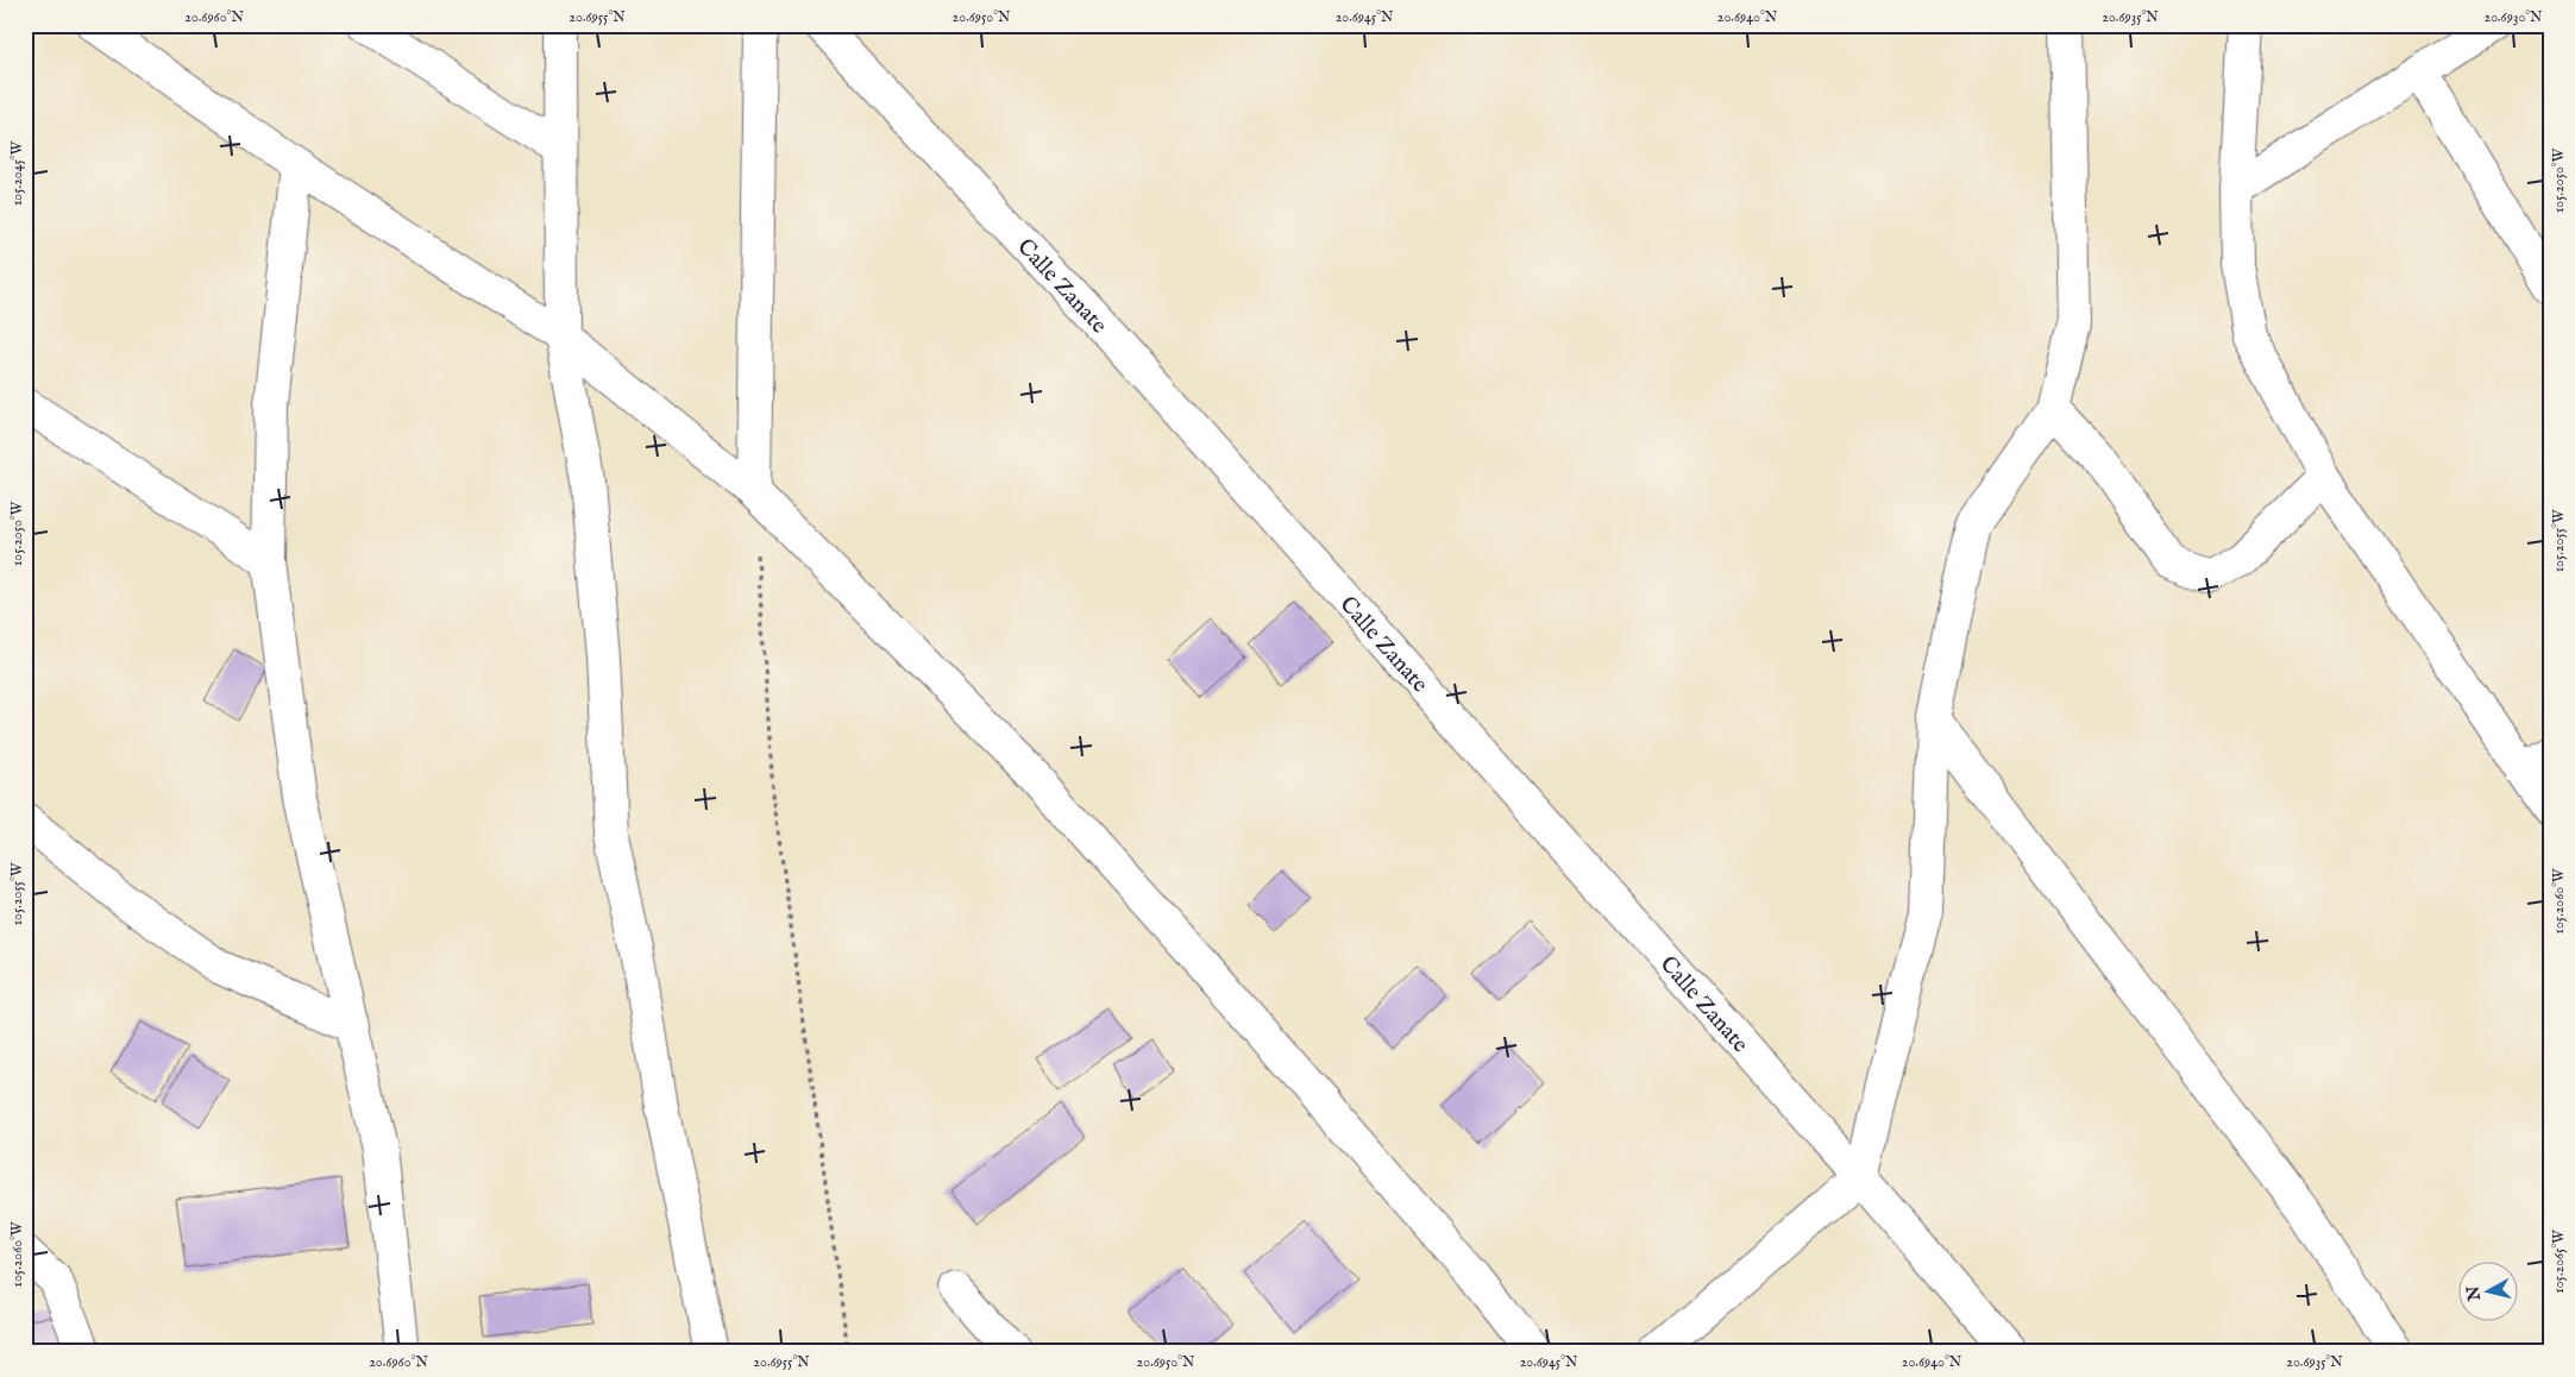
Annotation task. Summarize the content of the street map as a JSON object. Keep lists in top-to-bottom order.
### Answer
{
  "streets": {
    "street": ["Calle Zanate"]
  },
  "north": "left",
  "coordinates": [
    "20.6960°N",
    "20.6955°N",
    "20.6950°N",
    "20.6945°N",
    "20.6940°N",
    "20.6935°N",
    "20.6930°N",
    "105.2045°W",
    "105.2050°W",
    "105.2055°W",
    "105.2060°W",
    "105.2065°W"
  ]
}
